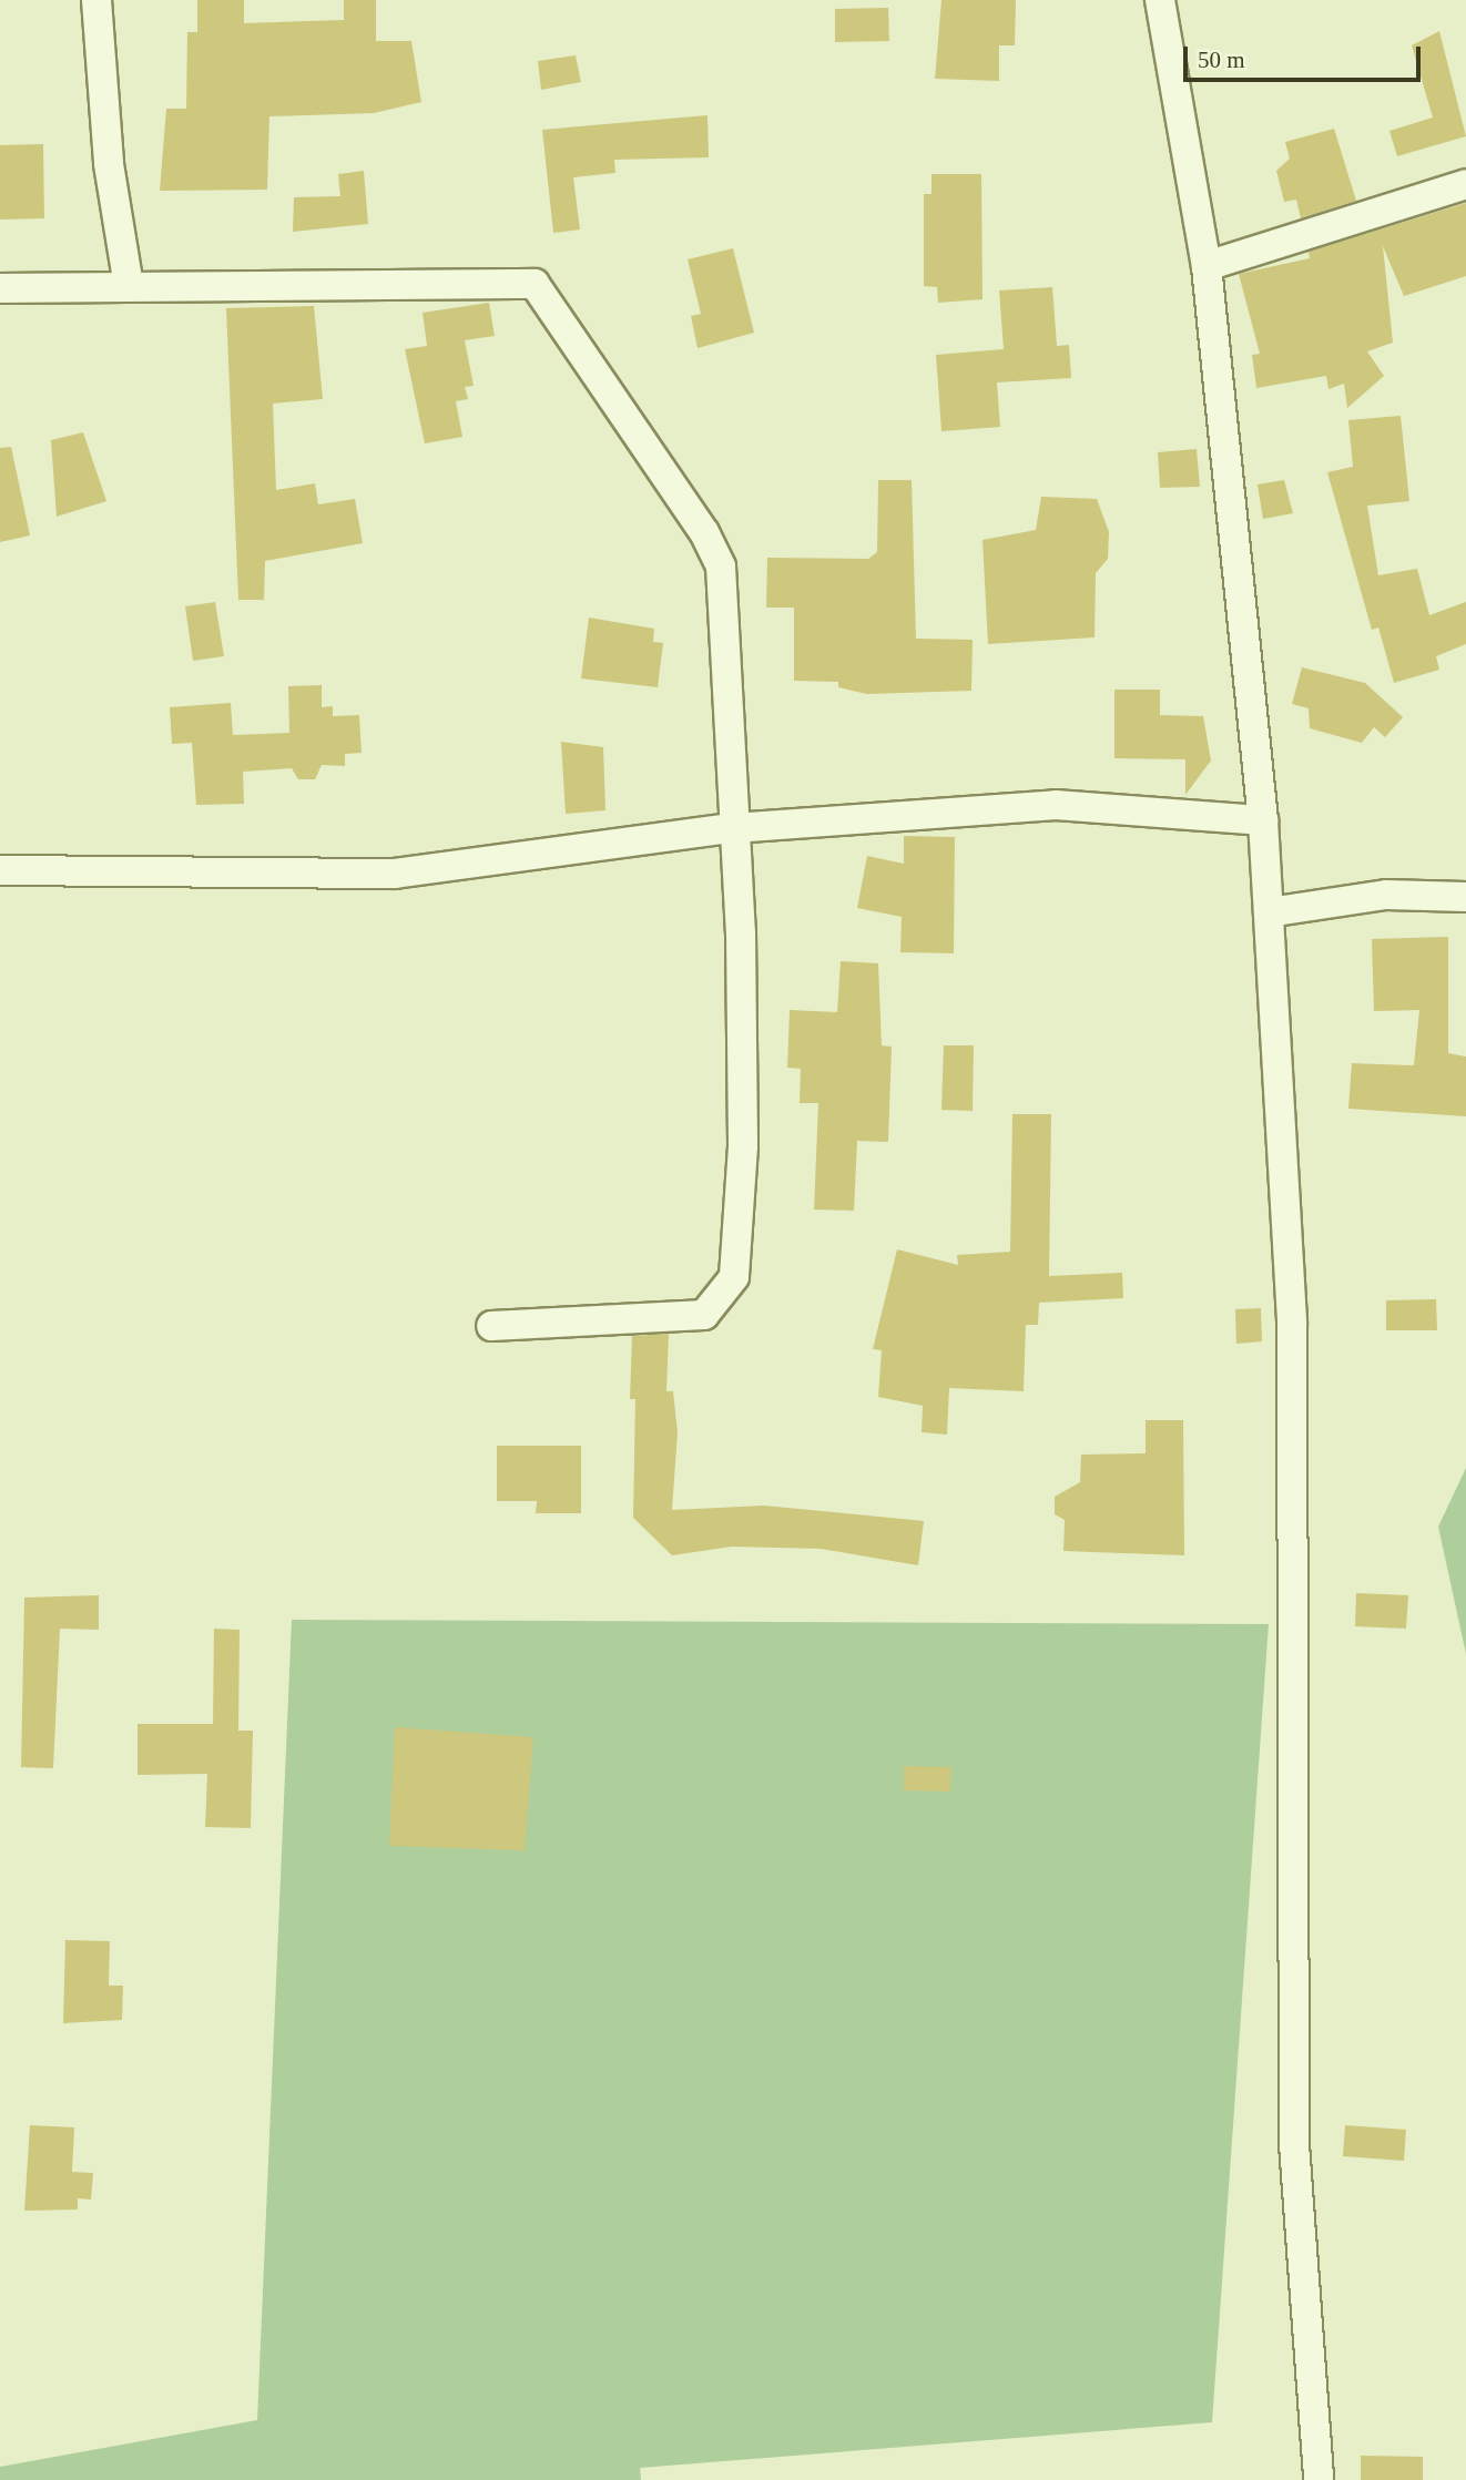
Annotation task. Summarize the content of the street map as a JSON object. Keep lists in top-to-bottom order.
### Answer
{
  "scale_bar": "50 m"
}
